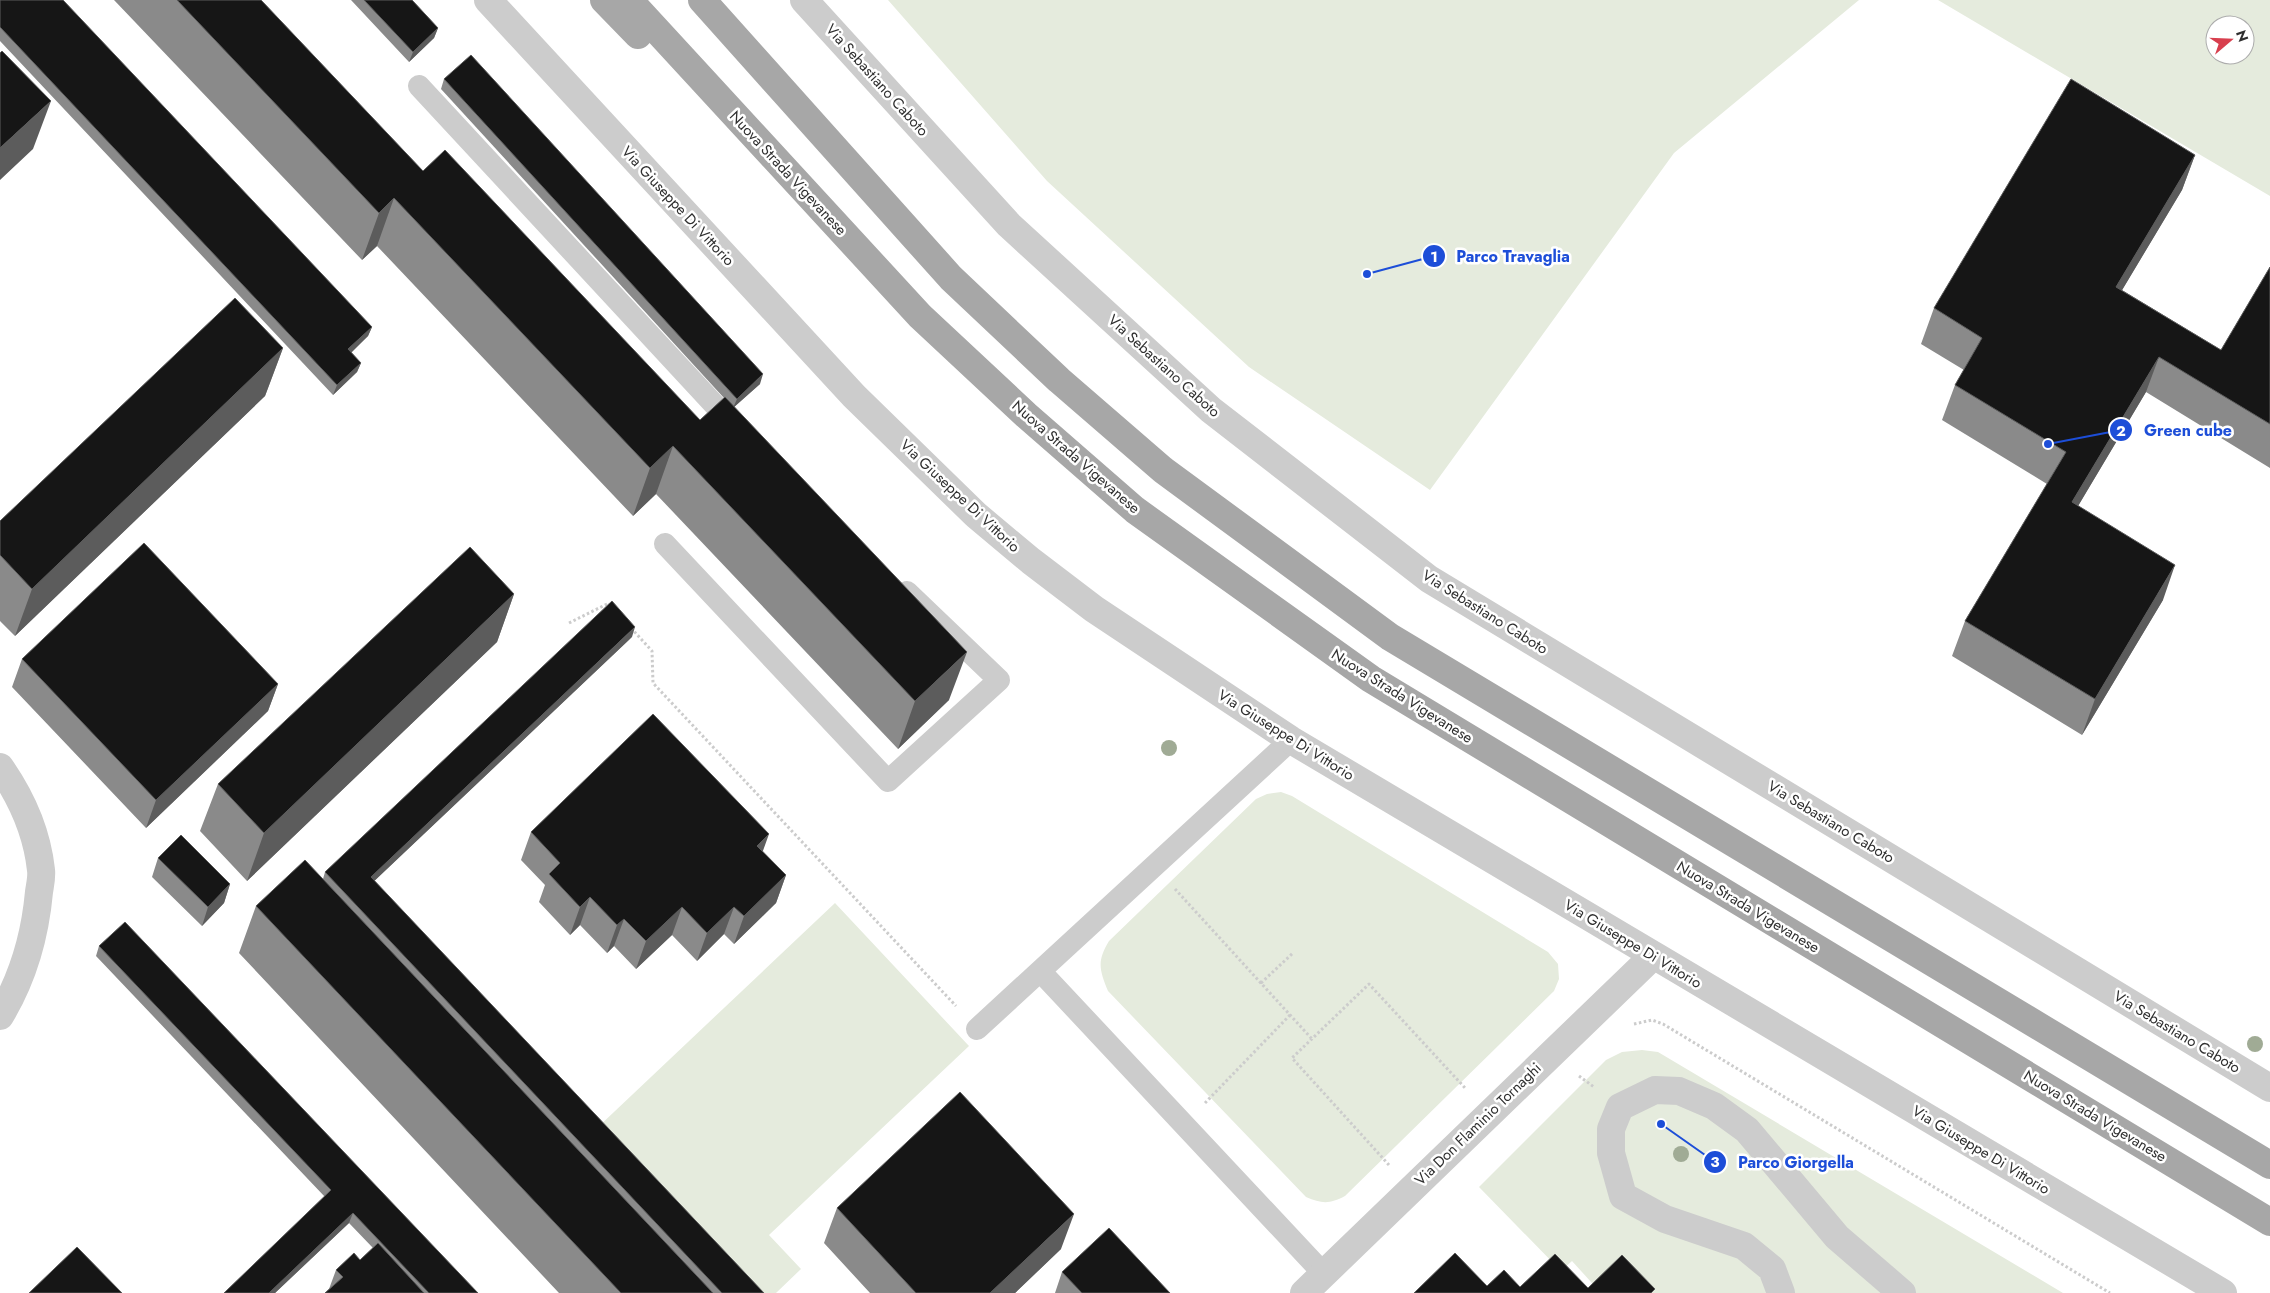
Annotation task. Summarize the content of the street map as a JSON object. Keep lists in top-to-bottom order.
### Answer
{
  "streets": {
    "main road": ["Nuova Strada Vigevanese"],
    "street": ["Via Sebastiano Caboto", "Via Giuseppe Di Vittorio", "Via Don Flaminio Tornaghi"]
  },
  "crossings": [
    ["Via Giuseppe Di Vittorio", "Via Don Flaminio Tornaghi"]
  ],
  "places": ["Parco Travaglia", "Green cube", "Parco Giorgella"],
  "north": "right"
}
